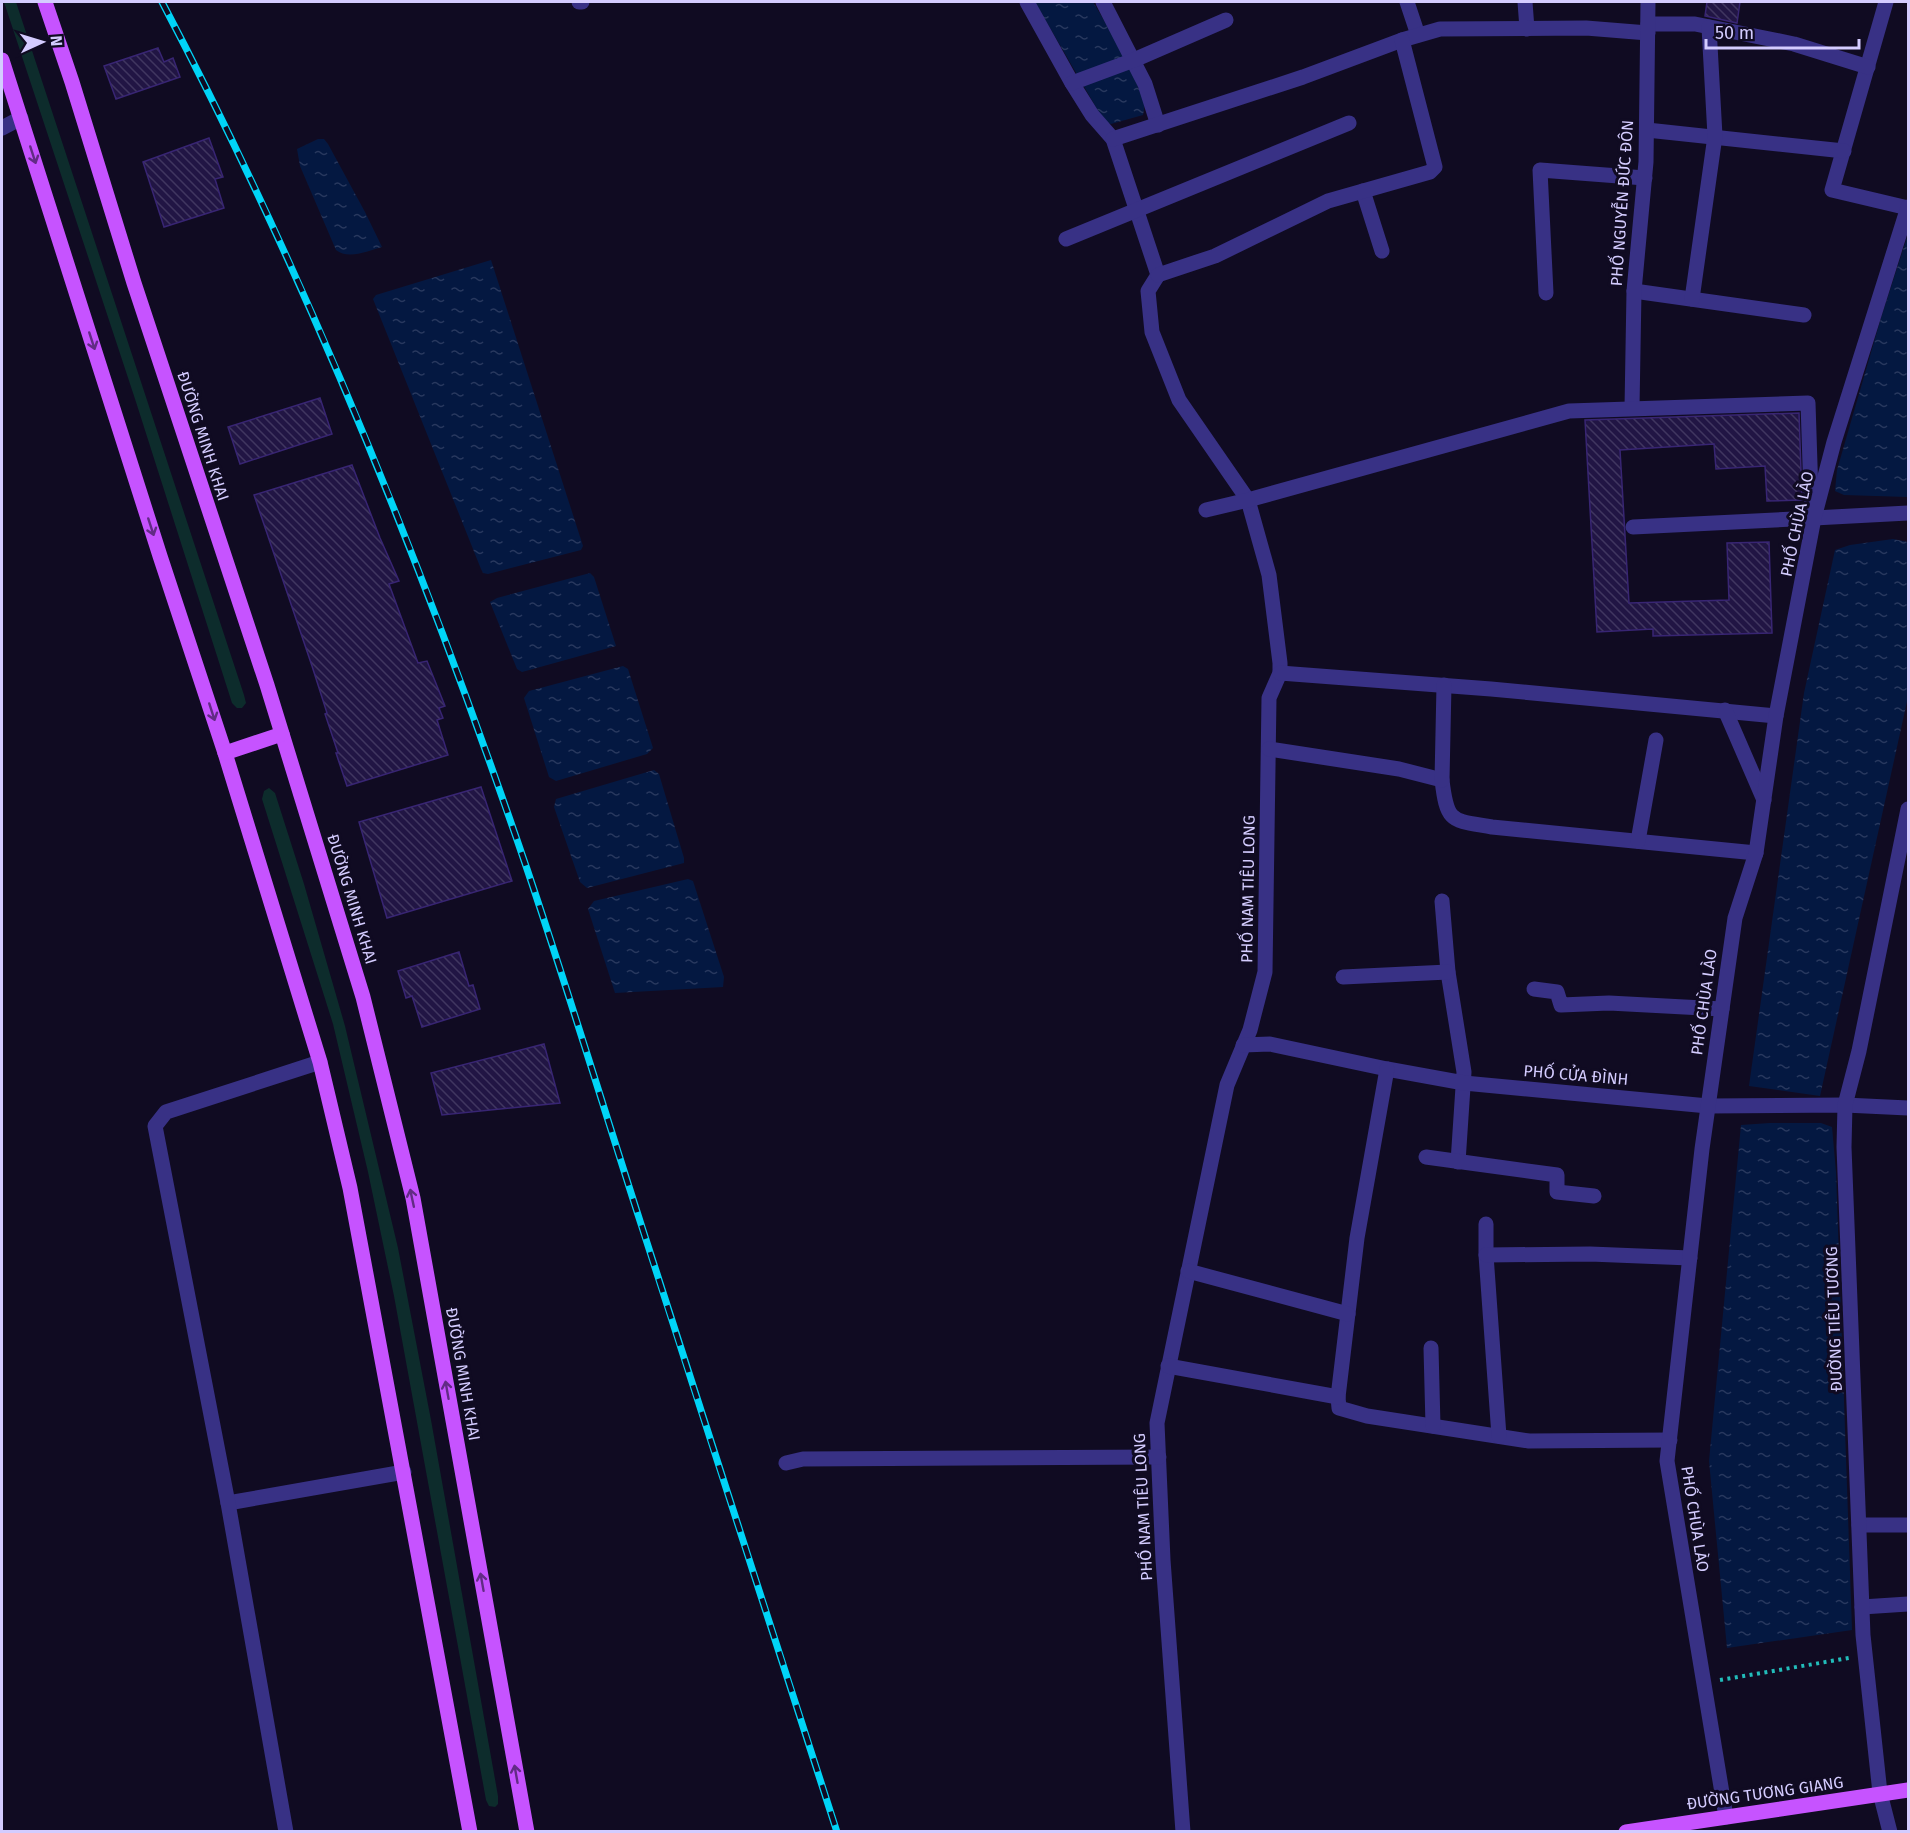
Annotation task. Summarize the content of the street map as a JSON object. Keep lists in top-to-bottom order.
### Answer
{
  "streets": {
    "main road": ["ĐƯỜNG MINH KHAI", "ĐƯỜNG TƯƠNG GIANG"],
    "street": [
      "PHỐ NGUYỄN ĐỨC ĐÔN",
      "PHỐ CHÙA LÀO",
      "PHỐ NAM TIÊU LONG",
      "PHỐ CỬA ĐÌNH",
      "ĐƯỜNG TIÊU TƯƠNG"
    ]
  },
  "crossings": [
    ["PHỐ CHÙA LÀO", "PHỐ CỬA ĐÌNH"],
    ["PHỐ CHÙA LÀO", "ĐƯỜNG TƯƠNG GIANG"],
    ["PHỐ NAM TIÊU LONG", "PHỐ CỬA ĐÌNH"],
    ["PHỐ CỬA ĐÌNH", "ĐƯỜNG TIÊU TƯƠNG"],
    ["ĐƯỜNG TIÊU TƯƠNG", "ĐƯỜNG TƯƠNG GIANG"]
  ],
  "scale_bar": "50 m",
  "north": "right"
}
